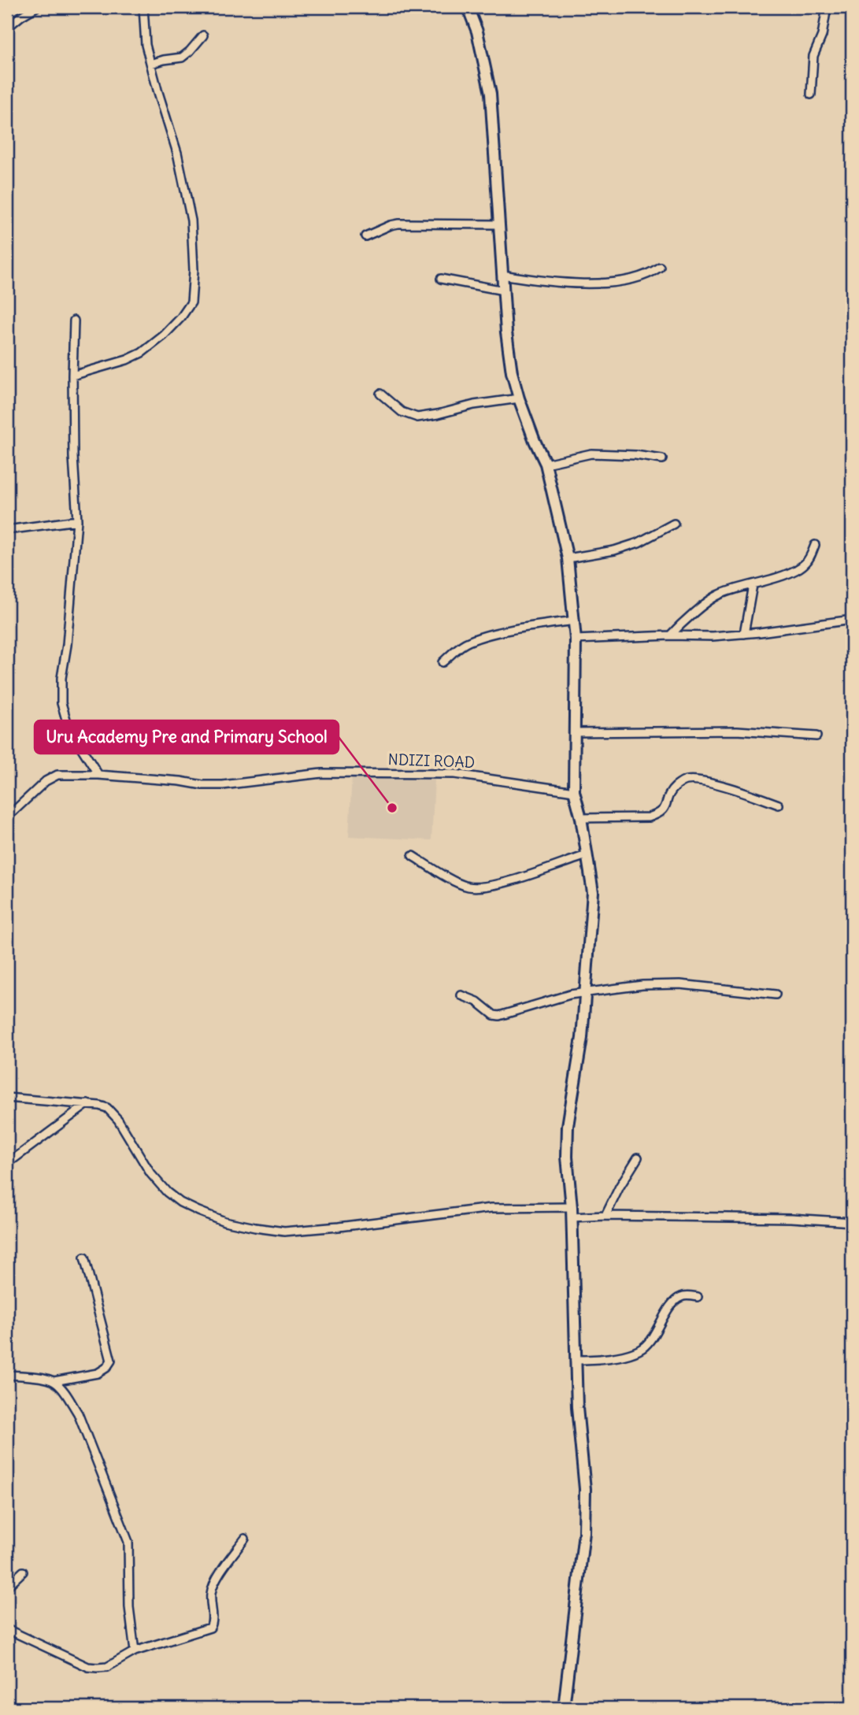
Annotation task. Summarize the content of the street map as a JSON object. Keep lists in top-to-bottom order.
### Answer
{
  "streets": {
    "street": ["NDIZI ROAD"]
  },
  "places": ["Uru Academy Pre and Primary School"]
}
